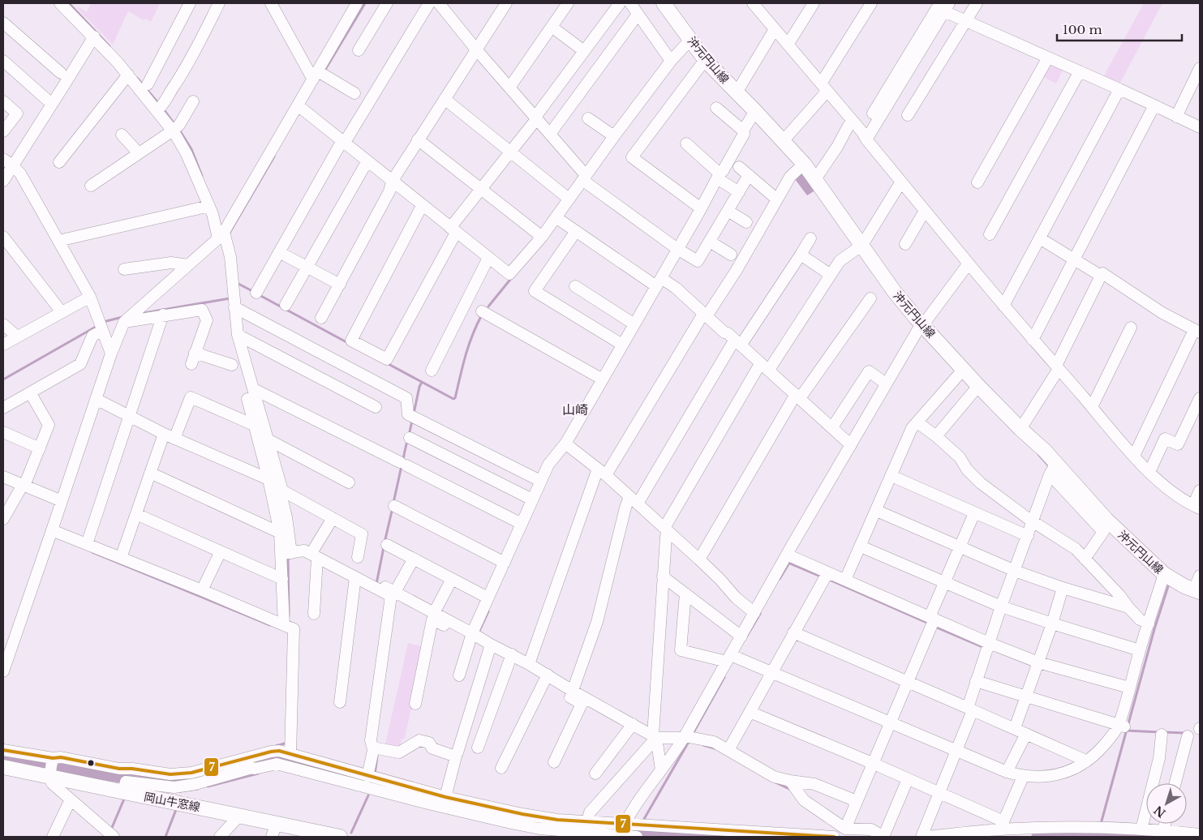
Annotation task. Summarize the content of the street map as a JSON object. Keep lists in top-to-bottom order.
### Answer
{
  "streets": {
    "main road": ["沖元円山線", "岡山牛窓線"]
  },
  "districts": ["山崎"],
  "lines": ["transit line 7"],
  "scale_bar": "100 m",
  "north": "bottom left"
}
